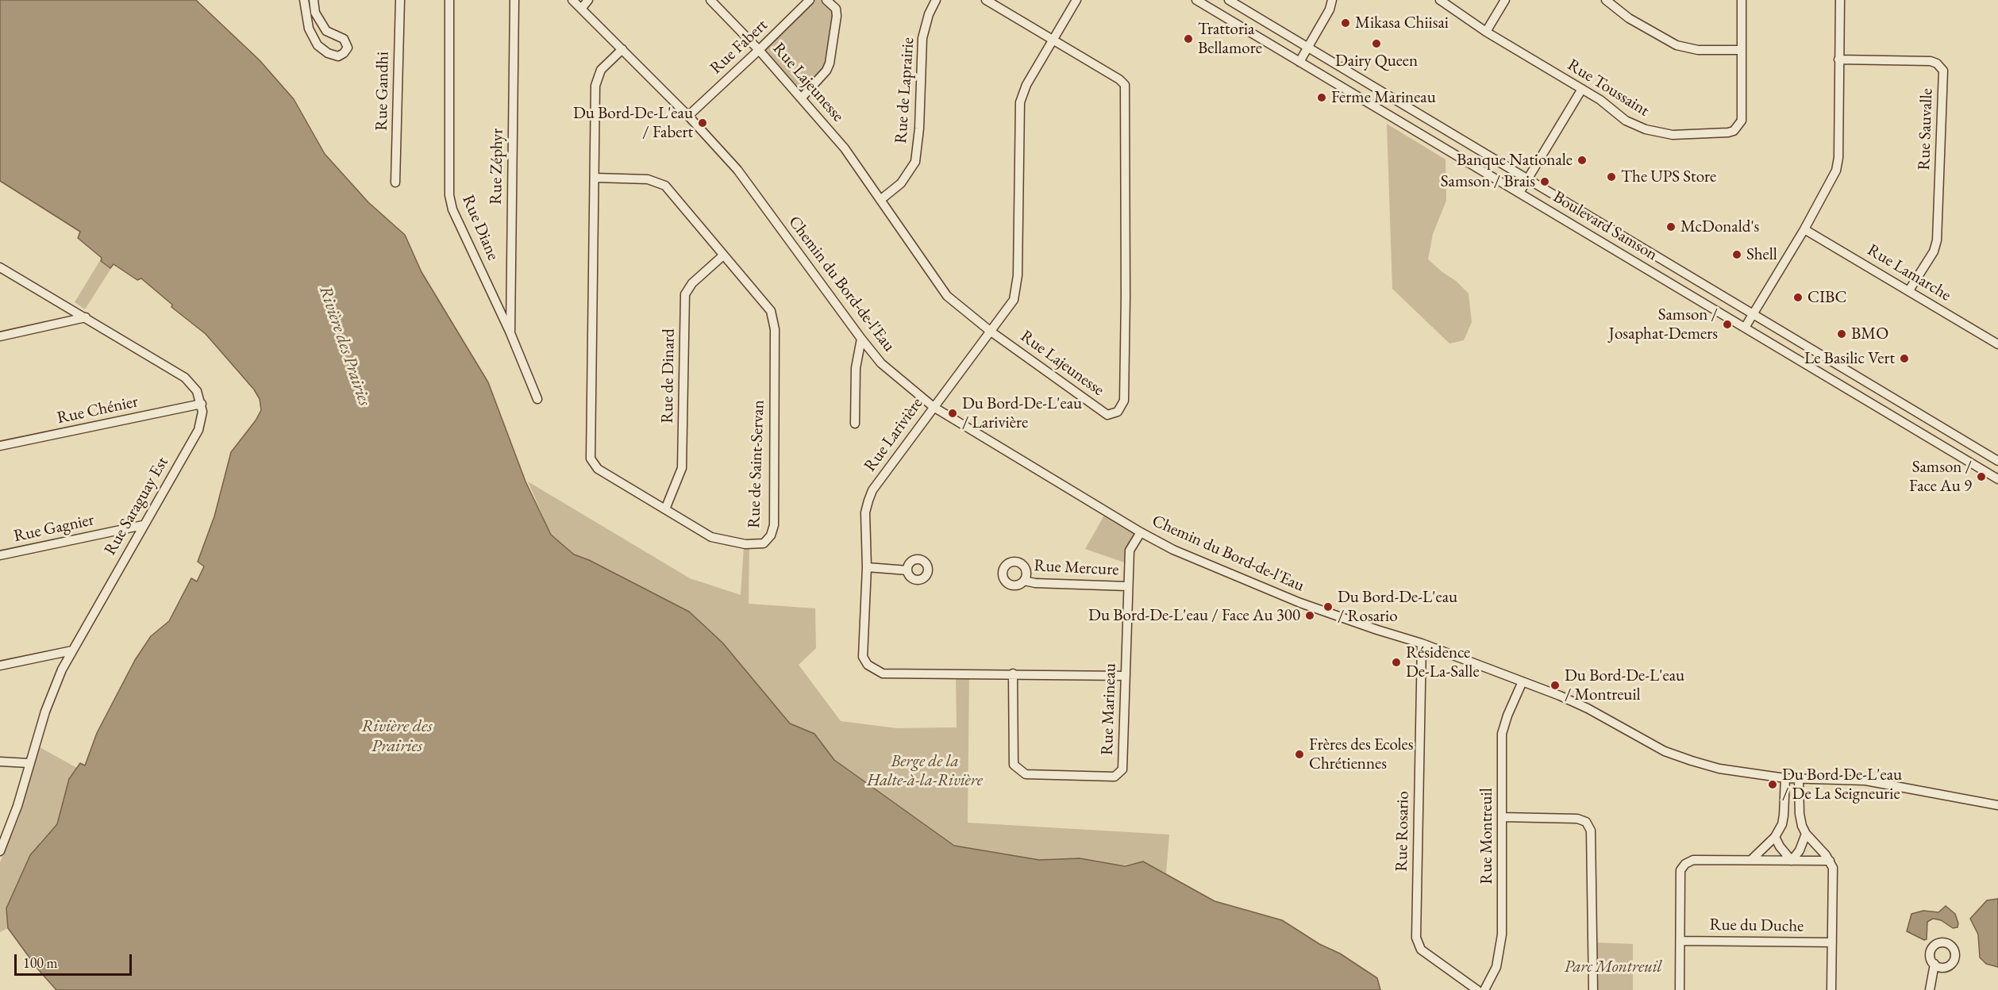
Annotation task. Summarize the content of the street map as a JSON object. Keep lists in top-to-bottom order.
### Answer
{
  "streets": {
    "street": [
      "Rue Fabert",
      "Rue Lajeunesse",
      "Rue Toussaint",
      "Rue de Laprairie",
      "Rue Gandhi",
      "Rue Sauvalle",
      "Rue Zéphyr",
      "Boulevard Samson",
      "Rue Diane",
      "Rue Lamarche",
      "Chemin du Bord-de-l'Eau",
      "Rue de Dinard",
      "Rue Chénier",
      "Rue Larivière",
      "Rue de Saint-Servan",
      "Rue Saraguay Est",
      "Rue Gagnier",
      "Rue Mercure",
      "Rue Marineau",
      "Rue Rosario",
      "Rue Montreuil",
      "Rue du Duche"
    ]
  },
  "crossings": [
    ["Rue Fabert", "Rue Lajeunesse"],
    ["Rue Fabert", "Chemin du Bord-de-l'Eau"],
    ["Rue Lajeunesse", "Rue de Laprairie"],
    ["Rue Lajeunesse", "Rue Larivière"],
    ["Rue Sauvalle", "Rue Lamarche"],
    ["Rue Zéphyr", "Rue Diane"],
    ["Chemin du Bord-de-l'Eau", "Rue Larivière"],
    ["Chemin du Bord-de-l'Eau", "Rue de Saint-Servan"],
    ["Chemin du Bord-de-l'Eau", "Rue Marineau"],
    ["Chemin du Bord-de-l'Eau", "Rue Rosario"],
    ["Chemin du Bord-de-l'Eau", "Rue Montreuil"],
    ["Rue de Dinard", "Rue de Saint-Servan"],
    ["Rue Chénier", "Rue Saraguay Est"],
    ["Rue Larivière", "Rue Marineau"],
    ["Rue Saraguay Est", "Rue Gagnier"],
    ["Rue Mercure", "Rue Marineau"]
  ],
  "water": ["Rivière des Prairies"],
  "parks": ["Berge de la Halte-à-la-Rivière", "Parc Montreuil"],
  "places": [
    "Mikasa Chiisai",
    "Trattoria Bellamore",
    "Dairy Queen",
    "Ferme Marineau",
    "Du Bord-De-L'eau / Fabert",
    "Banque Nationale",
    "The UPS Store",
    "Samson / Brais",
    "McDonald's",
    "Shell",
    "CIBC",
    "Samson / Josaphat-Demers",
    "BMO",
    "Le Basilic Vert",
    "Du Bord-De-L'eau / Larivière",
    "Samson / Face Au 9",
    "Du Bord-De-L'eau / Rosario",
    "Du Bord-De-L'eau / Face Au 300",
    "Résidence De-La-Salle",
    "Du Bord-De-L'eau / Montreuil",
    "Frères des Ecoles Chrétiennes",
    "Du Bord-De-L'eau / De La Seigneurie"
  ],
  "scale_bar": "100 m"
}
